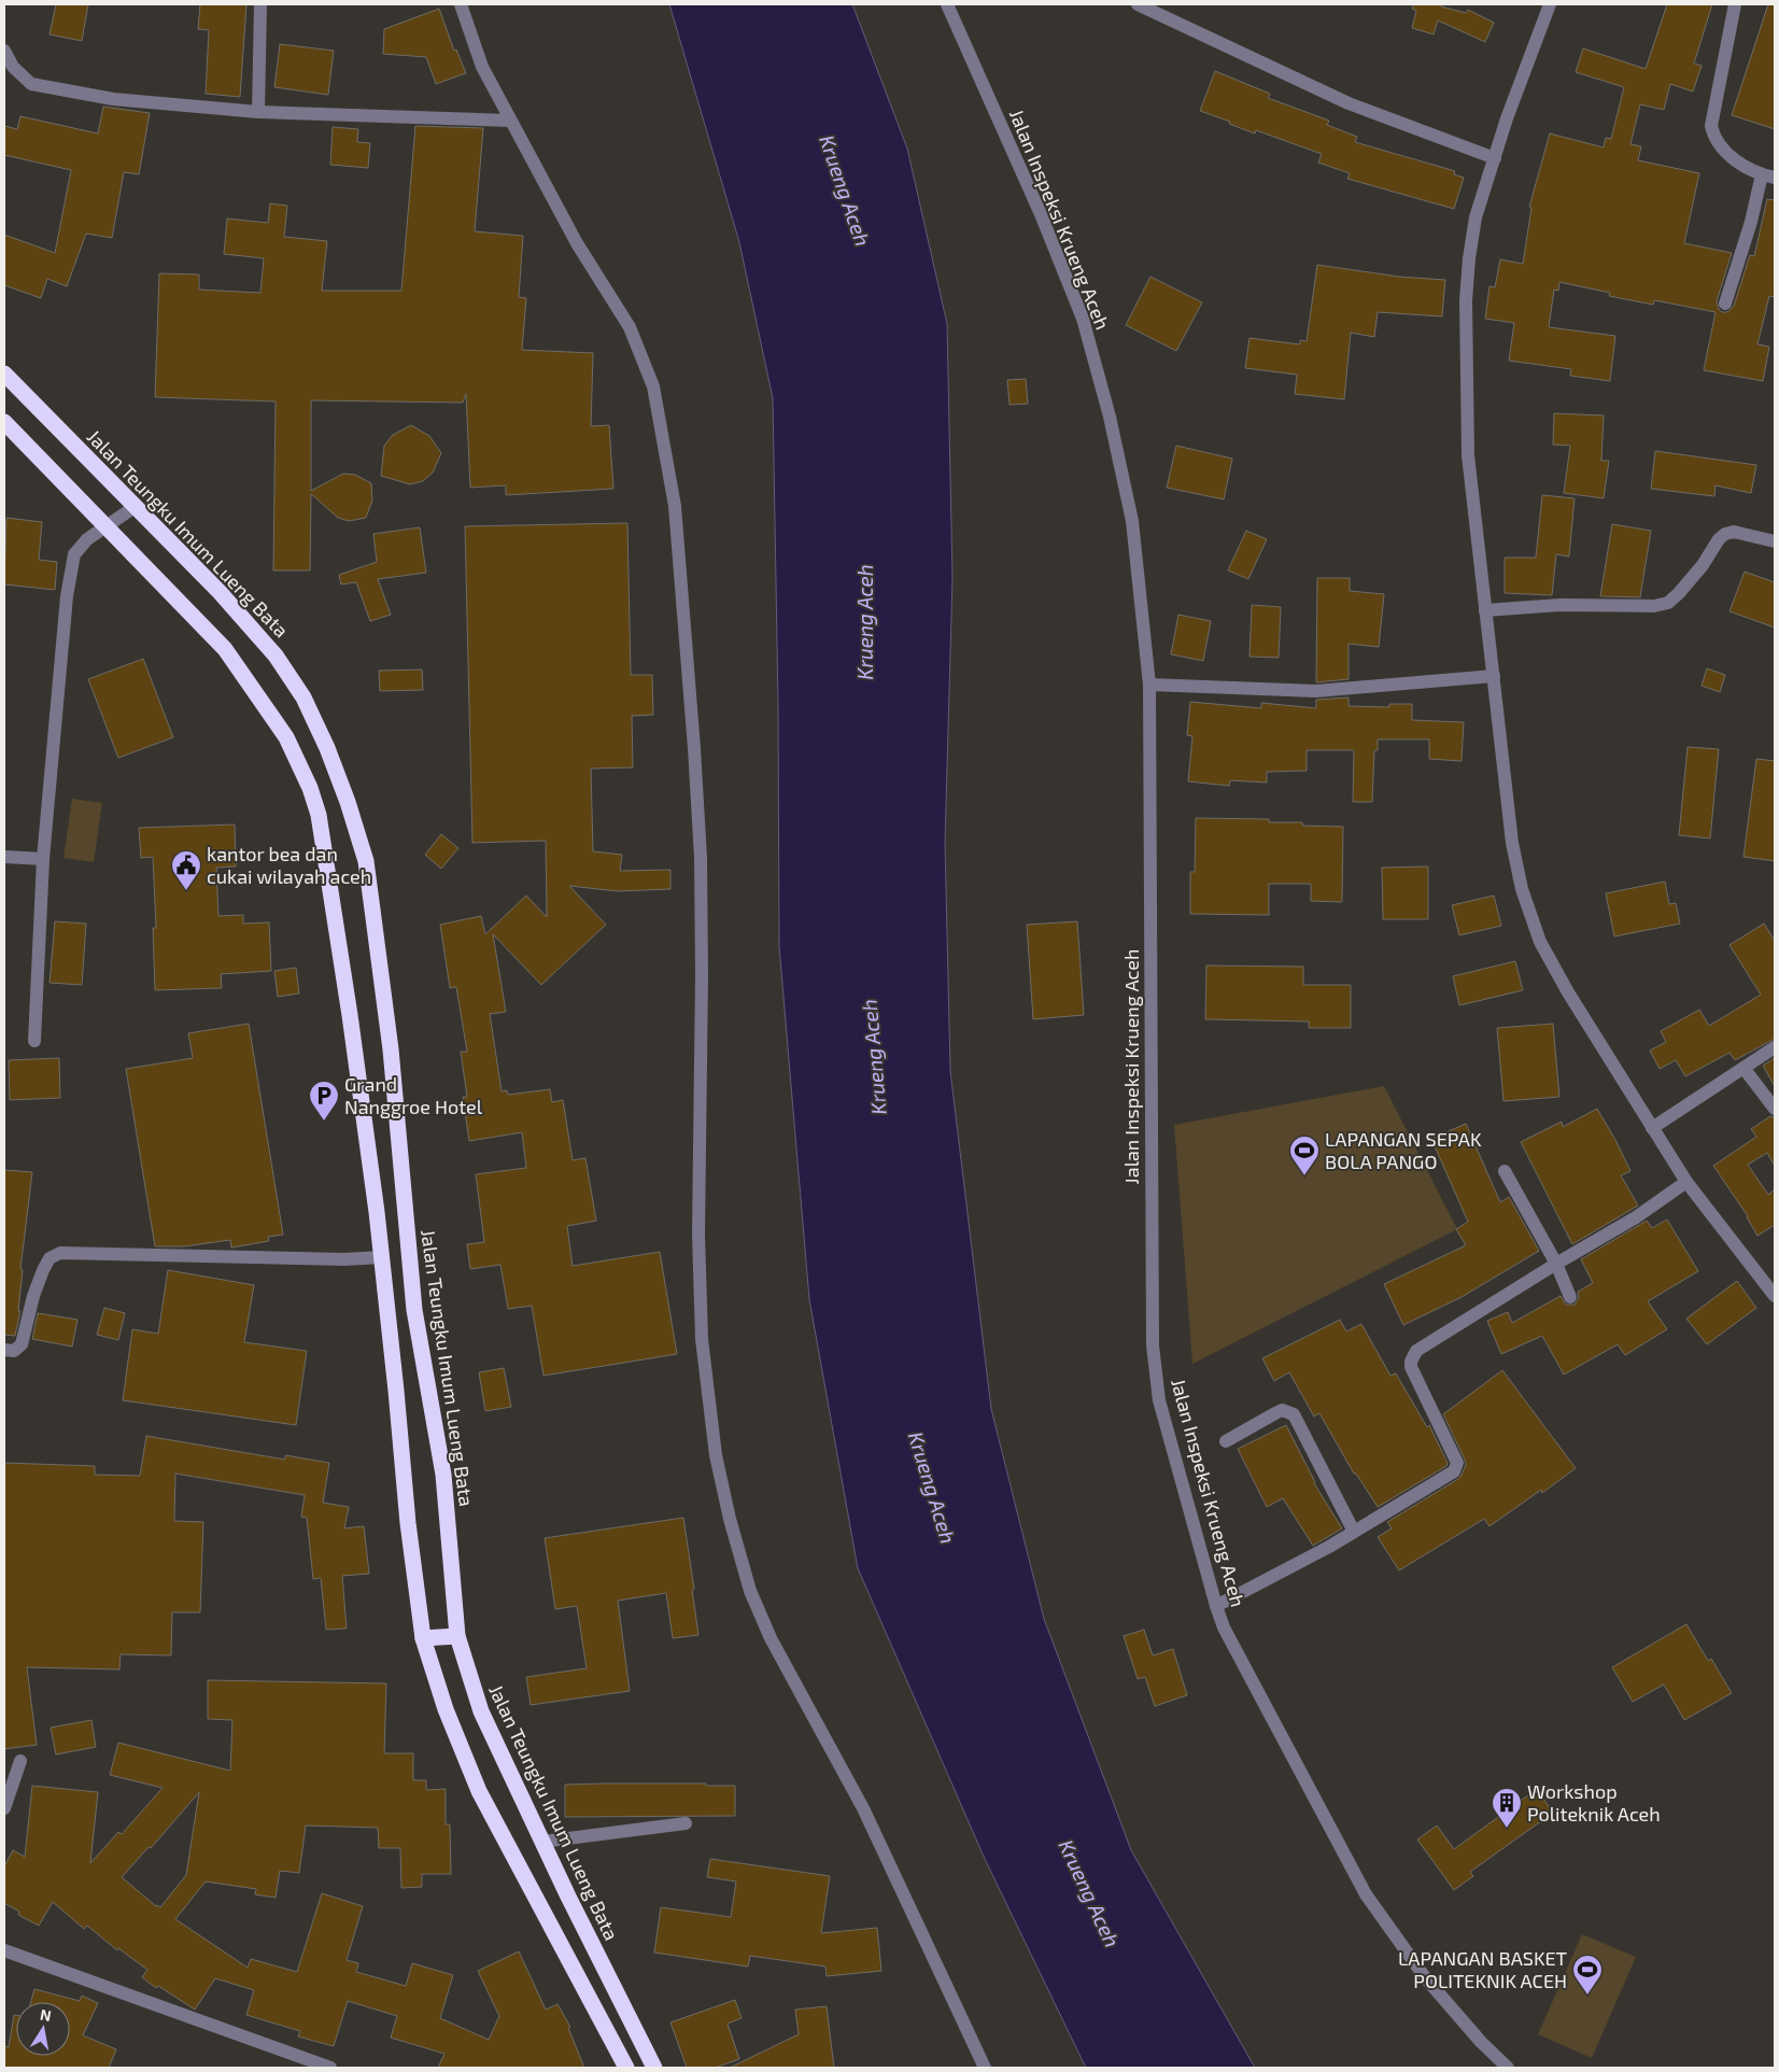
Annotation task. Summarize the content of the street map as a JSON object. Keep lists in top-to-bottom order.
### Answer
{
  "streets": {
    "highway": ["Jalan Teungku Imum Lueng Bata"],
    "street": ["Jalan Inspeksi Krueng Aceh"]
  },
  "water": ["Krueng Aceh"],
  "places": {
    "public building": ["kantor bea dan cukai wilayah aceh"],
    "parking": ["Grand Nanggroe Hotel"],
    "sports": ["LAPANGAN SEPAK BOLA PANGO", "LAPANGAN BASKET POLITEKNIK ACEH"],
    "building": ["Workshop Politeknik Aceh"]
  },
  "north": "top"
}
